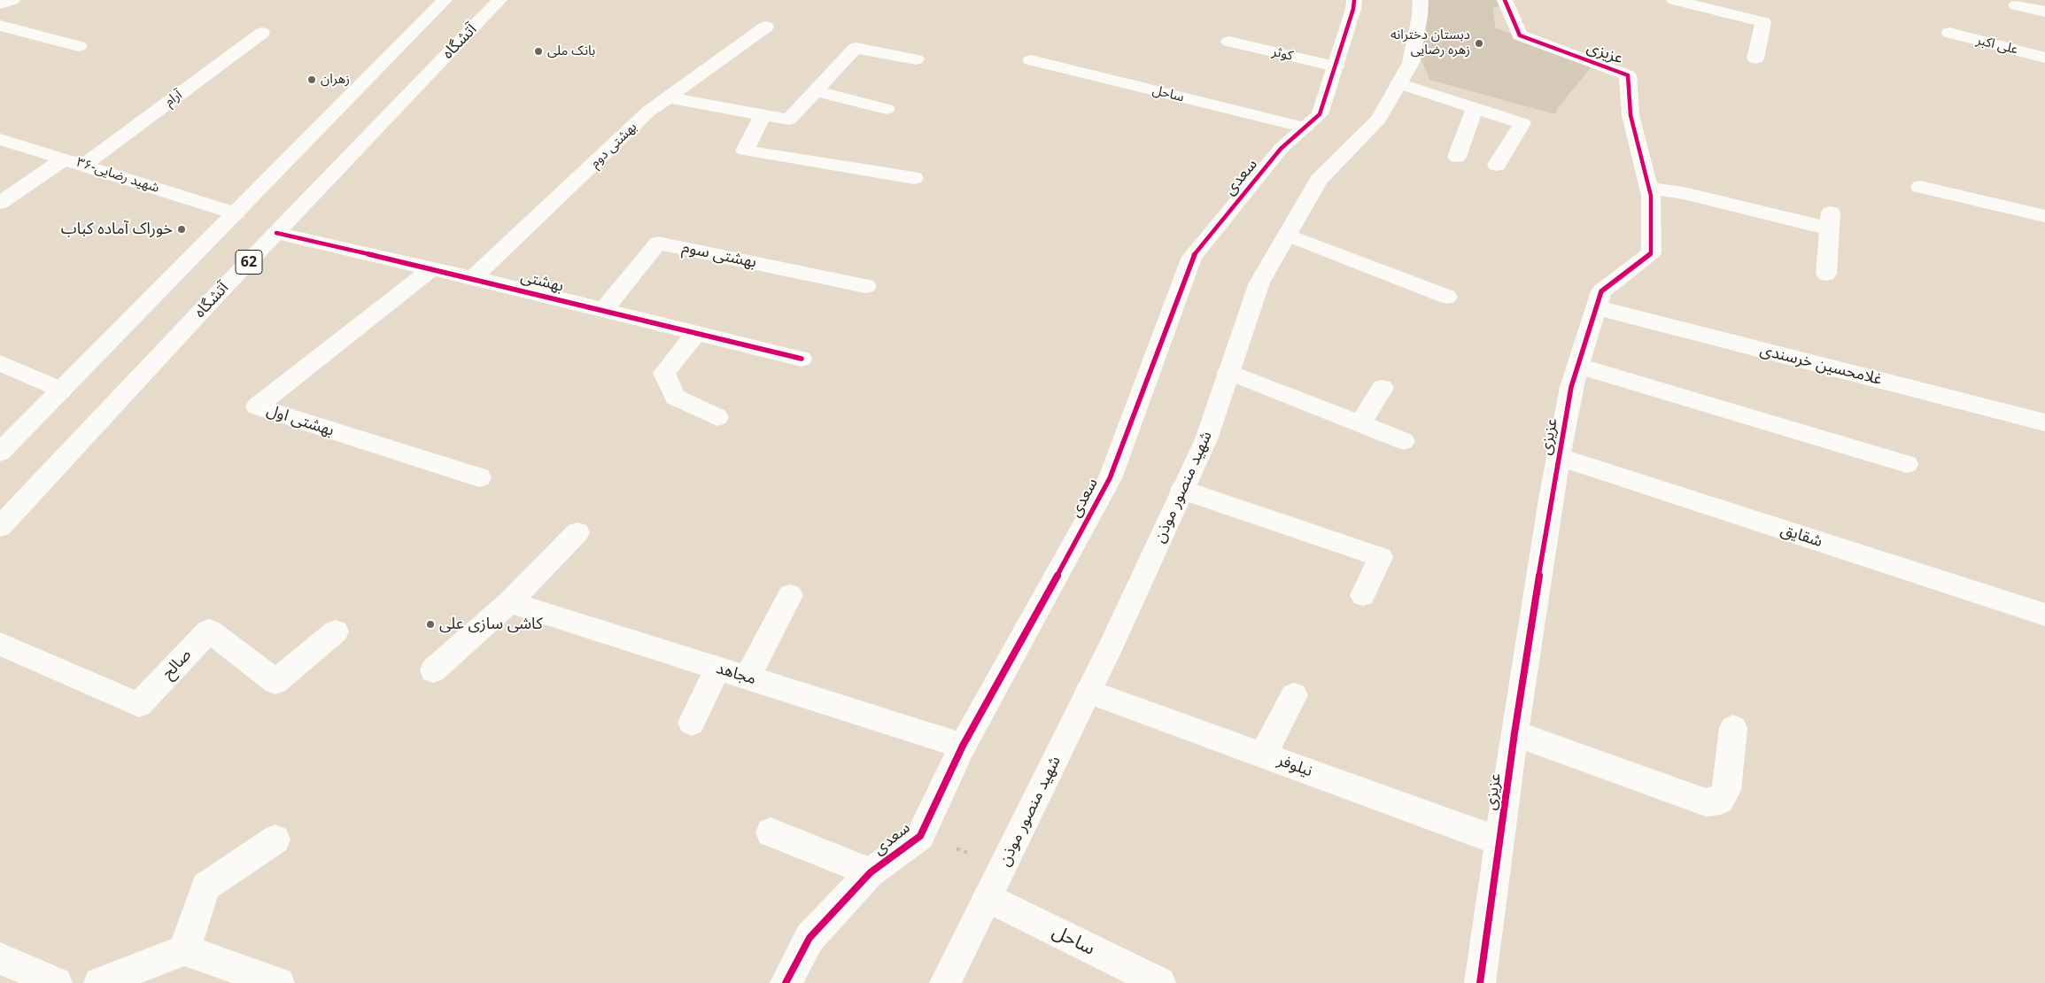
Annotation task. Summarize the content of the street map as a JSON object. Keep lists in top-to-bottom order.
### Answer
{
  "streets": {
    "street": [
      "آتشگاه",
      "علی اکبر",
      "عزیزی",
      "کوثر",
      "ساحل",
      "آرام",
      "بهشتی دوم",
      "۳۶-شهید رضایی",
      "سعدی",
      "بهشتی سوم",
      "62",
      "بهشتی",
      "غلامحسین خرسندی",
      "بهشتی اول",
      "شهید منصور موذن",
      "شقایق",
      "صالح",
      "مجاهد",
      "نیلوفر"
    ]
  },
  "crossings": [
    ["آتشگاه", "بهشتی"],
    ["عزیزی", "غلامحسین خرسندی"],
    ["عزیزی", "شقایق"],
    ["عزیزی", "نیلوفر"],
    ["کوثر", "سعدی"],
    ["ساحل", "سعدی"],
    ["ساحل", "شهید منصور موذن"],
    ["آرام", "۳۶-شهید رضایی"],
    ["بهشتی دوم", "بهشتی"],
    ["سعدی", "مجاهد"],
    ["بهشتی سوم", "بهشتی"],
    ["بهشتی", "بهشتی اول"],
    ["شهید منصور موذن", "نیلوفر"]
  ],
  "places": [
    "دبستان دخترانه زهره رضایی",
    "بانک ملی",
    "زهران",
    "خوراک آماده کباب",
    "کاشی سازی علی"
  ]
}
